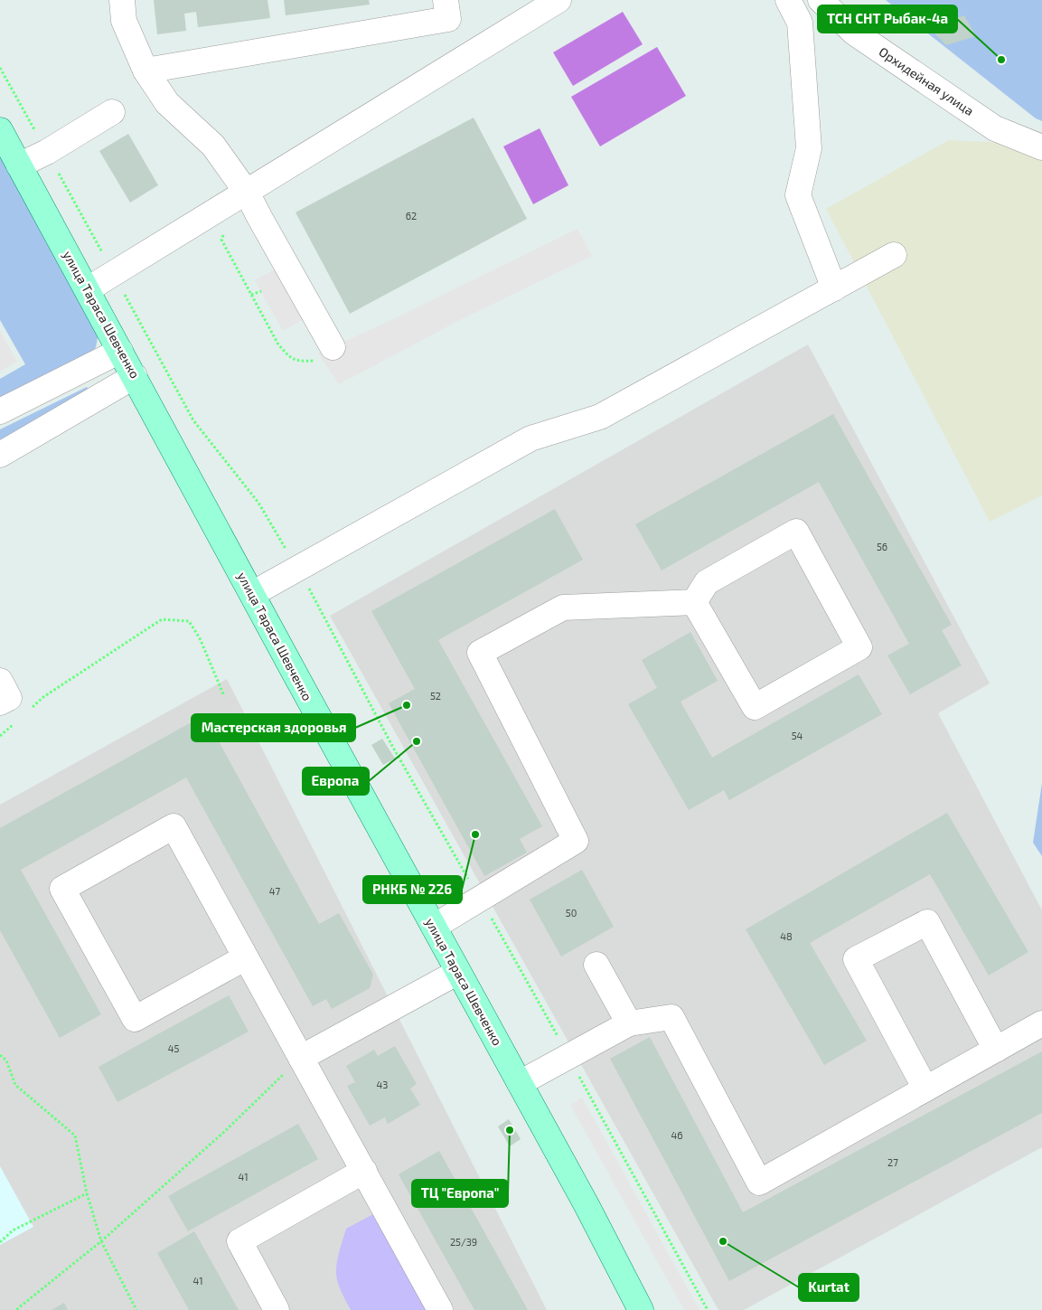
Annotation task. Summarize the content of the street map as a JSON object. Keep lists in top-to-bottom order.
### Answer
{
  "streets": {
    "main road": ["улица Тараса Шевченко"],
    "street": ["Орхидейная улица"]
  },
  "places": [
    "ТСН СНТ Рыбак-4а",
    "Мастерская здоровья",
    "Европа",
    "РНКБ № 226",
    "ТЦ \"Европа\"",
    "Kurtat"
  ],
  "house_numbers": [
    "62",
    "56",
    "52",
    "54",
    "47",
    "50",
    "48",
    "45",
    "43",
    "46",
    "27",
    "41",
    "25/39",
    "41"
  ]
}
